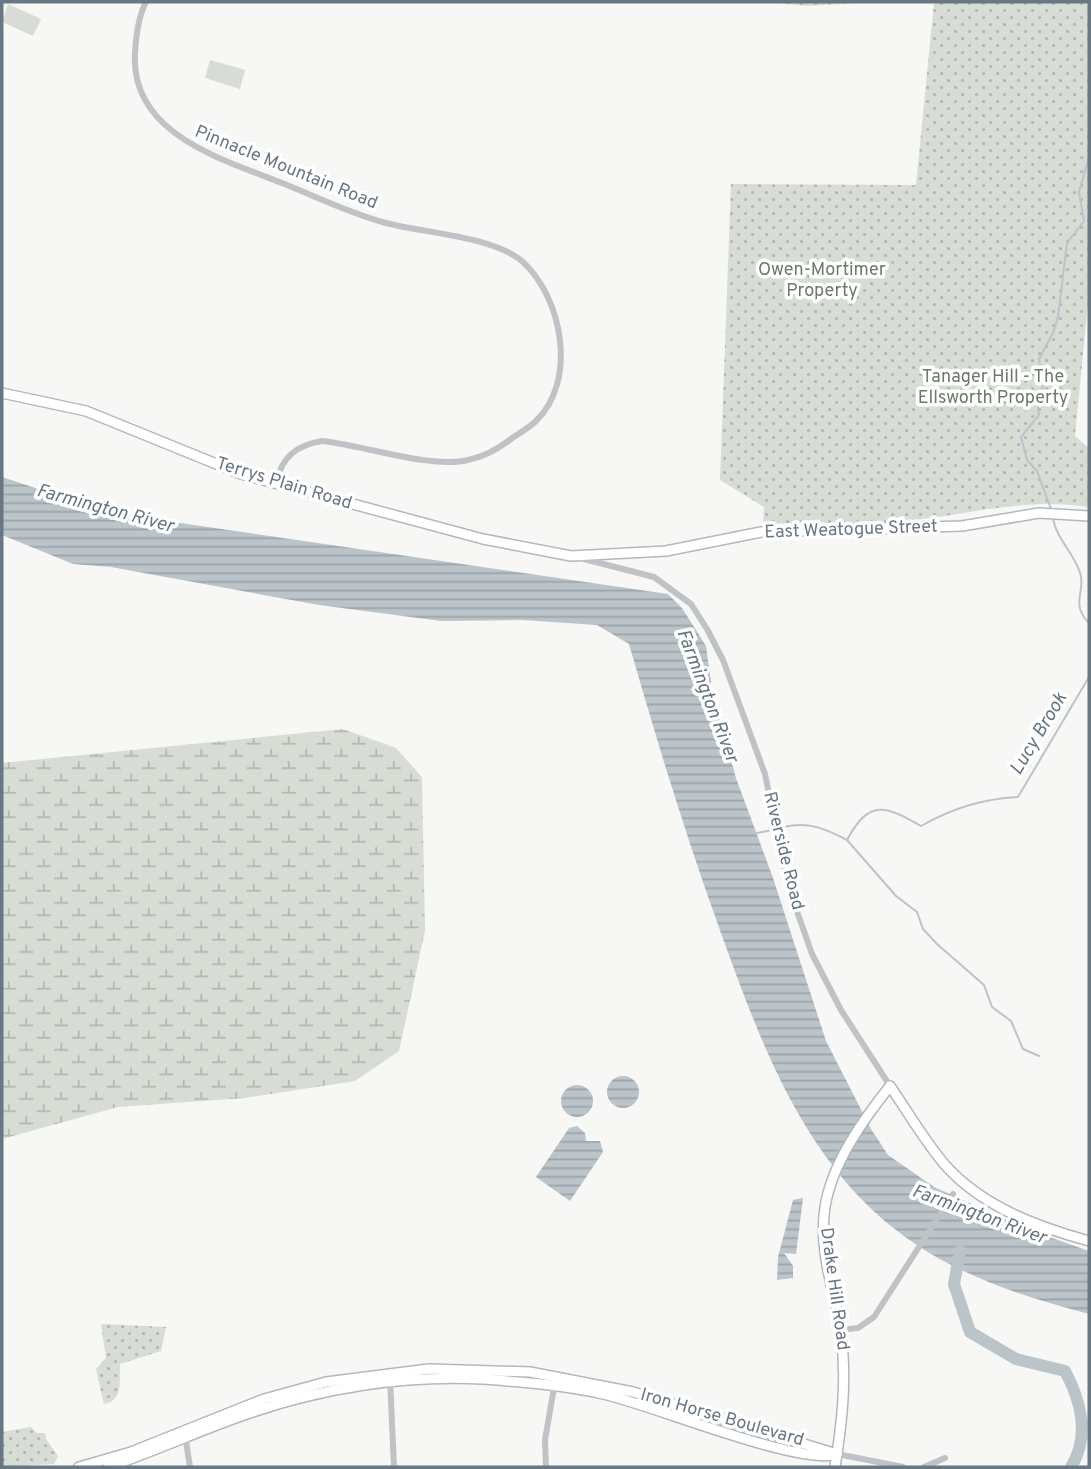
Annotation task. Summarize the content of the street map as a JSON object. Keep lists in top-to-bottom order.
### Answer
{
  "streets": {
    "street": [
      "Pinnacle Mountain Road",
      "Terrys Plain Road",
      "East Weatogue Street",
      "Riverside Road",
      "Drake Hill Road",
      "Iron Horse Boulevard"
    ]
  },
  "crossings": [
    ["Pinnacle Mountain Road", "Terrys Plain Road"],
    ["Terrys Plain Road", "East Weatogue Street"],
    ["Terrys Plain Road", "Riverside Road"],
    ["East Weatogue Street", "Riverside Road"],
    ["Riverside Road", "Drake Hill Road"],
    ["Drake Hill Road", "Iron Horse Boulevard"]
  ],
  "water": ["Farmington River", "Lucy Brook"],
  "parks": ["Owen-Mortimer Property", "Tanager Hill - The Ellsworth Property"]
}
